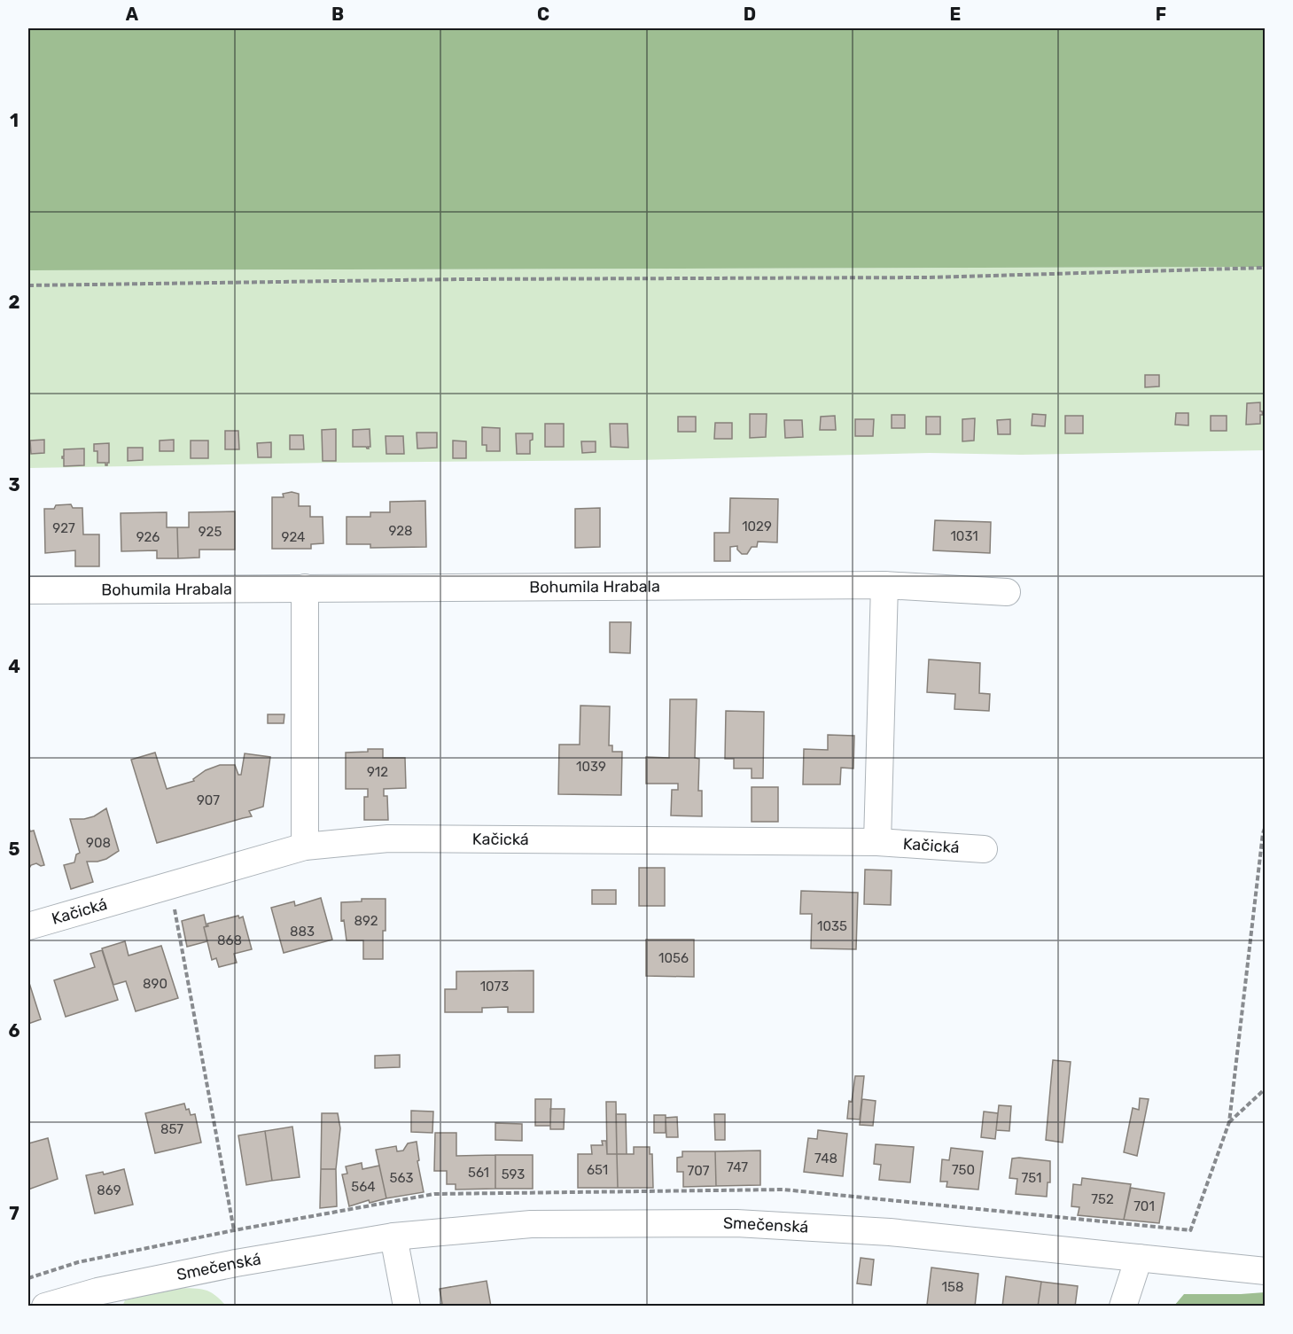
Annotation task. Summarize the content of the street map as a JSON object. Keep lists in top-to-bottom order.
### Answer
{
  "streets": {
    "street": ["Bohumila Hrabala", "Kačická", "Smečenská"]
  },
  "house_numbers": [
    "1029",
    "927",
    "928",
    "925",
    "1031",
    "926",
    "924",
    "1039",
    "912",
    "907",
    "908",
    "892",
    "1035",
    "883",
    "868",
    "1056",
    "890",
    "1073",
    "857",
    "748",
    "747",
    "651",
    "750",
    "707",
    "561",
    "593",
    "563",
    "751",
    "564",
    "869",
    "752",
    "701",
    "158"
  ],
  "grid": {
    "columns": [
      "A",
      "B",
      "C",
      "D",
      "E",
      "F"
    ],
    "rows": [
      "1",
      "2",
      "3",
      "4",
      "5",
      "6",
      "7"
    ]
  }
}
